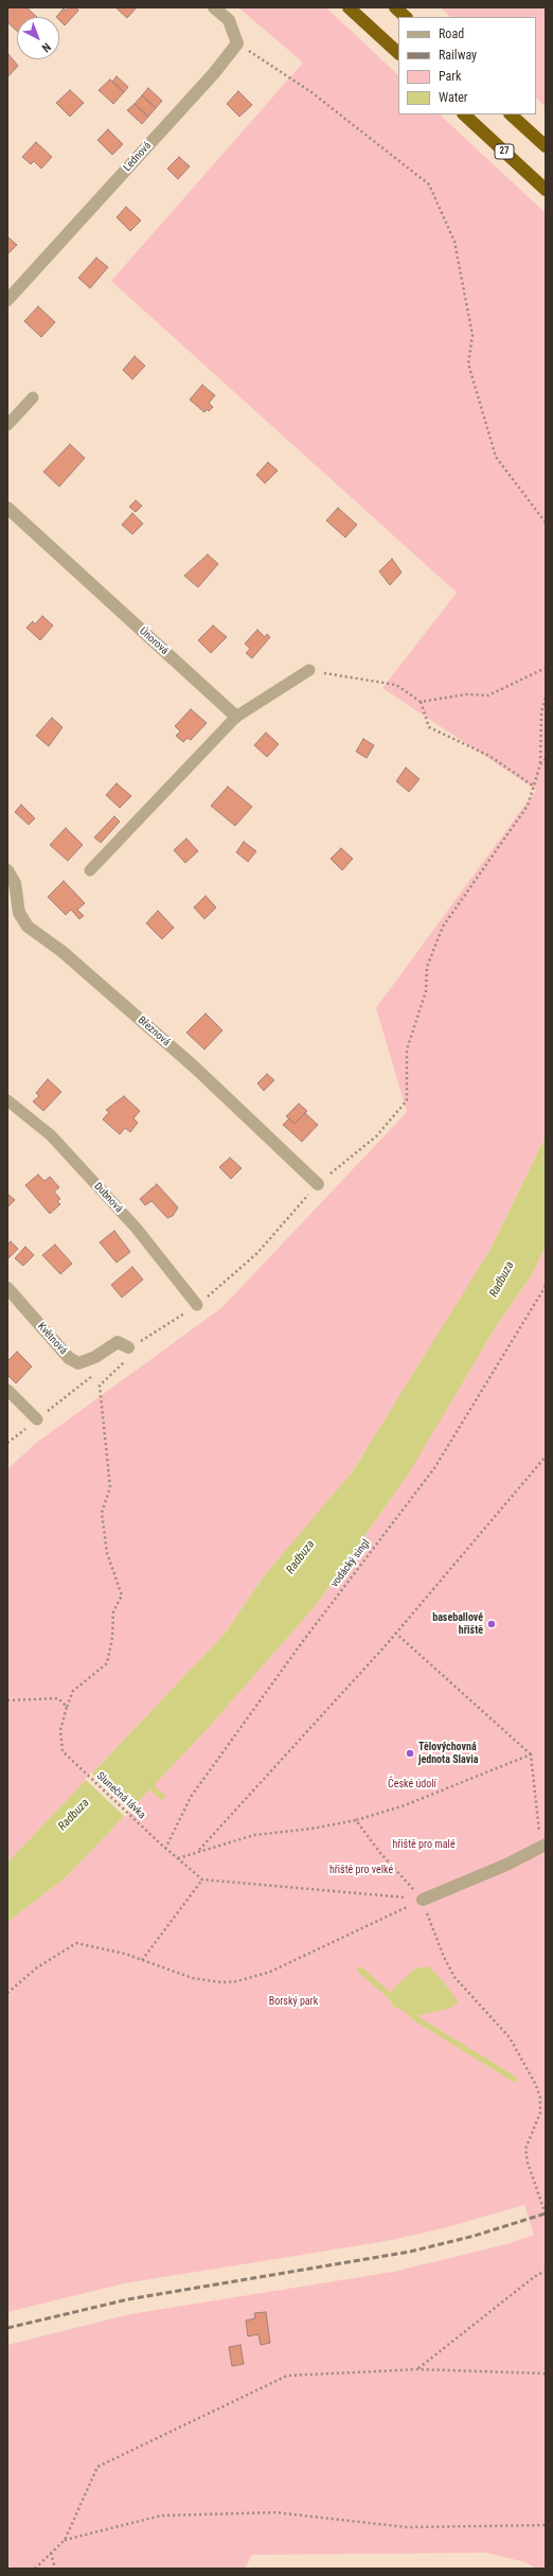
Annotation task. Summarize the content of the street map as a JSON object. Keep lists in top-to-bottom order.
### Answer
{
  "streets": {
    "highway": ["27"],
    "street": [
      "Lednová",
      "Únorová",
      "Březnová",
      "Květnová"
    ],
    "lane": ["Dubnová"],
    "path": ["vodácký singl", "Slunečná lávka"]
  },
  "crossings": [
    ["vodácký singl", "Slunečná lávka"]
  ],
  "water": ["Radbuza"],
  "parks": [
    "České údolí",
    "hřiště pro malé",
    "hřiště pro velké",
    "Borský park"
  ],
  "places": ["baseballové hřiště", "Tělovýchovná jednota Slavia"],
  "legend": [
    "Road",
    "Railway",
    "Park",
    "Water"
  ],
  "north": "bottom right"
}
